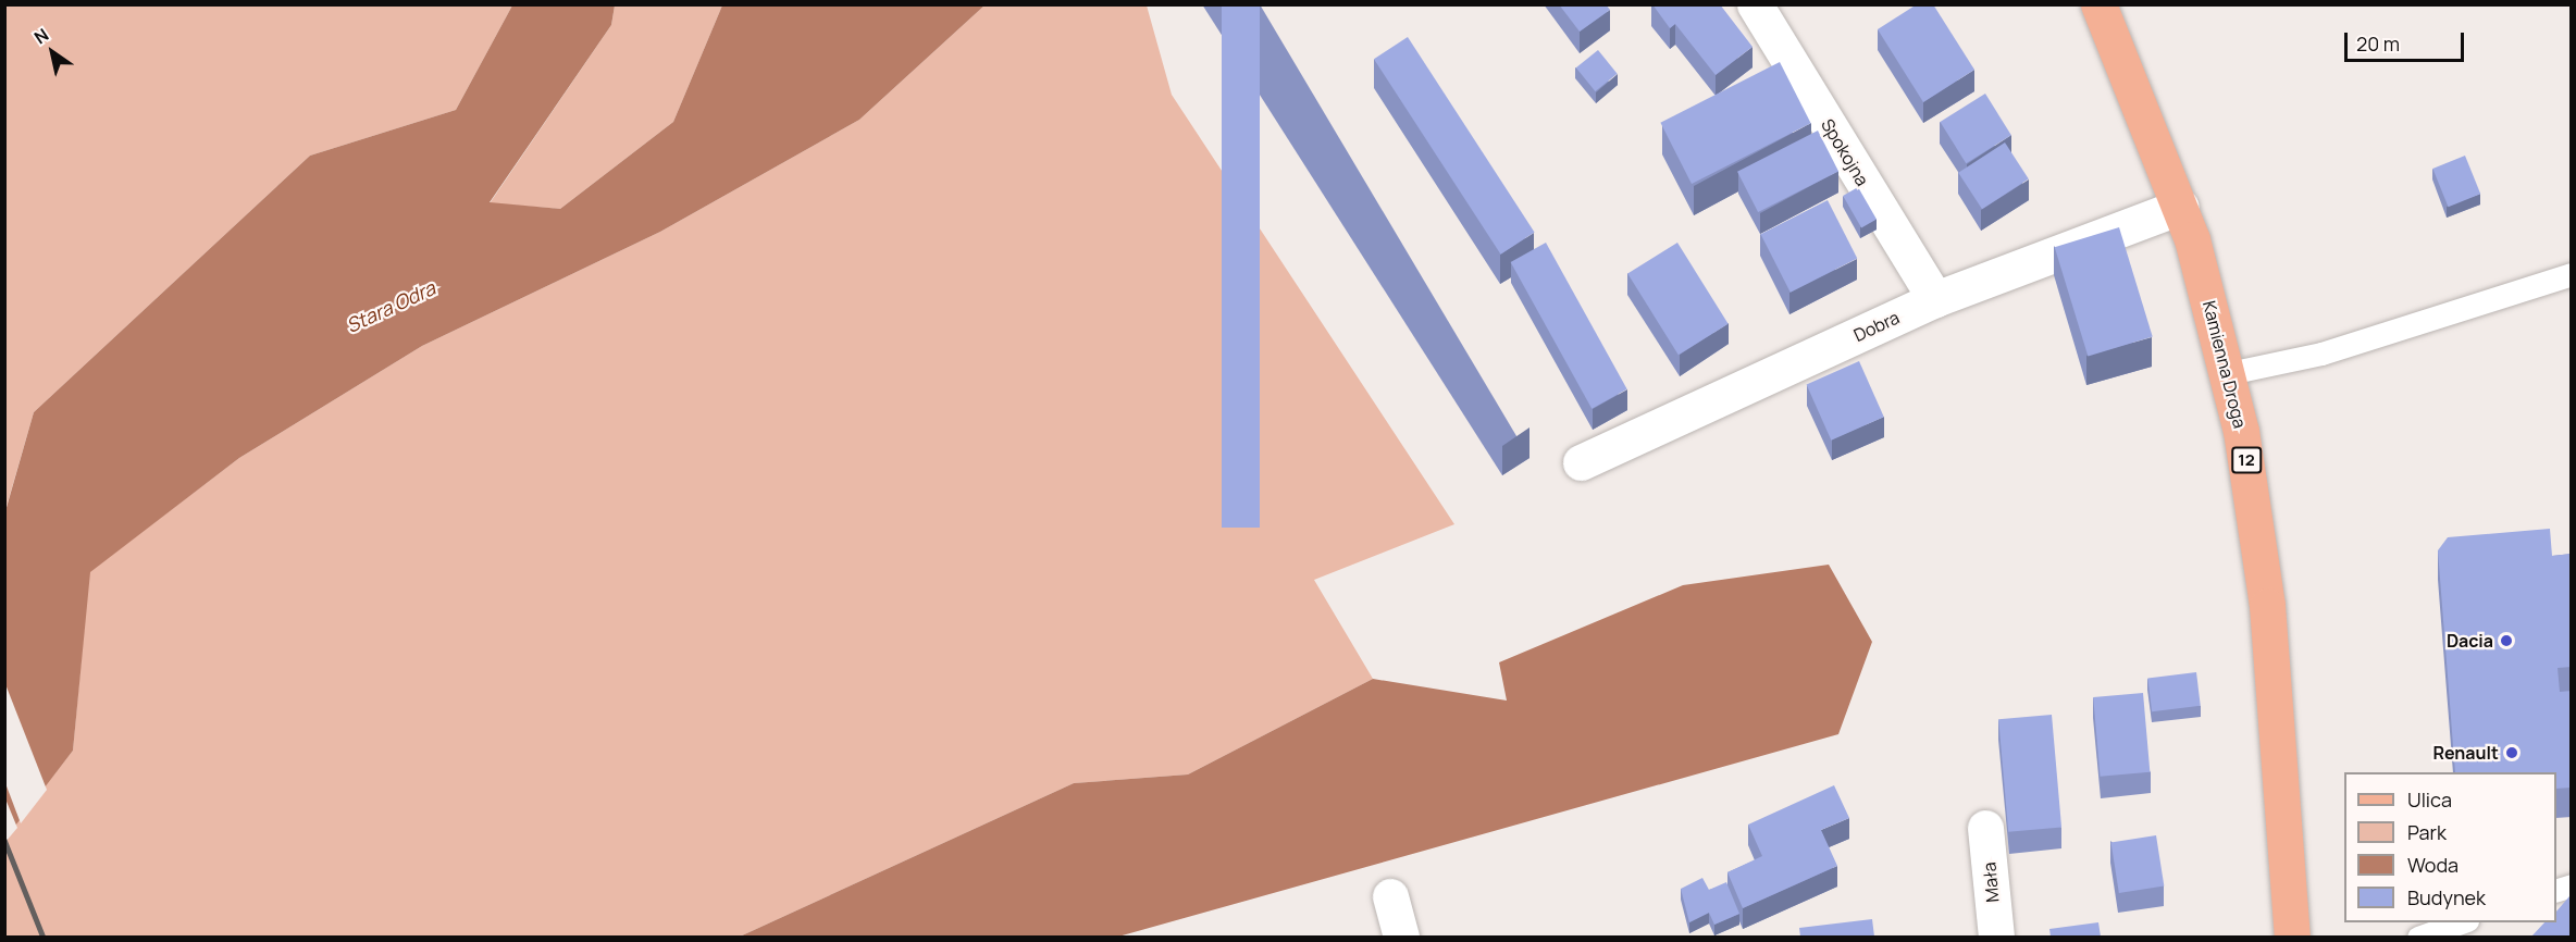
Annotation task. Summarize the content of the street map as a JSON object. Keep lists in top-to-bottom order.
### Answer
{
  "streets": {
    "main road": ["Kamienna Droga", "12"],
    "street": ["Spokojna", "Dobra", "Mała"]
  },
  "crossings": [
    ["Spokojna", "Dobra"],
    ["Dobra", "Kamienna Droga"]
  ],
  "water": ["Stara Odra"],
  "places": ["Dacia", "Renault"],
  "legend": [
    "Ulica",
    "Park",
    "Woda",
    "Budynek"
  ],
  "scale_bar": "20 m",
  "north": "top left"
}
